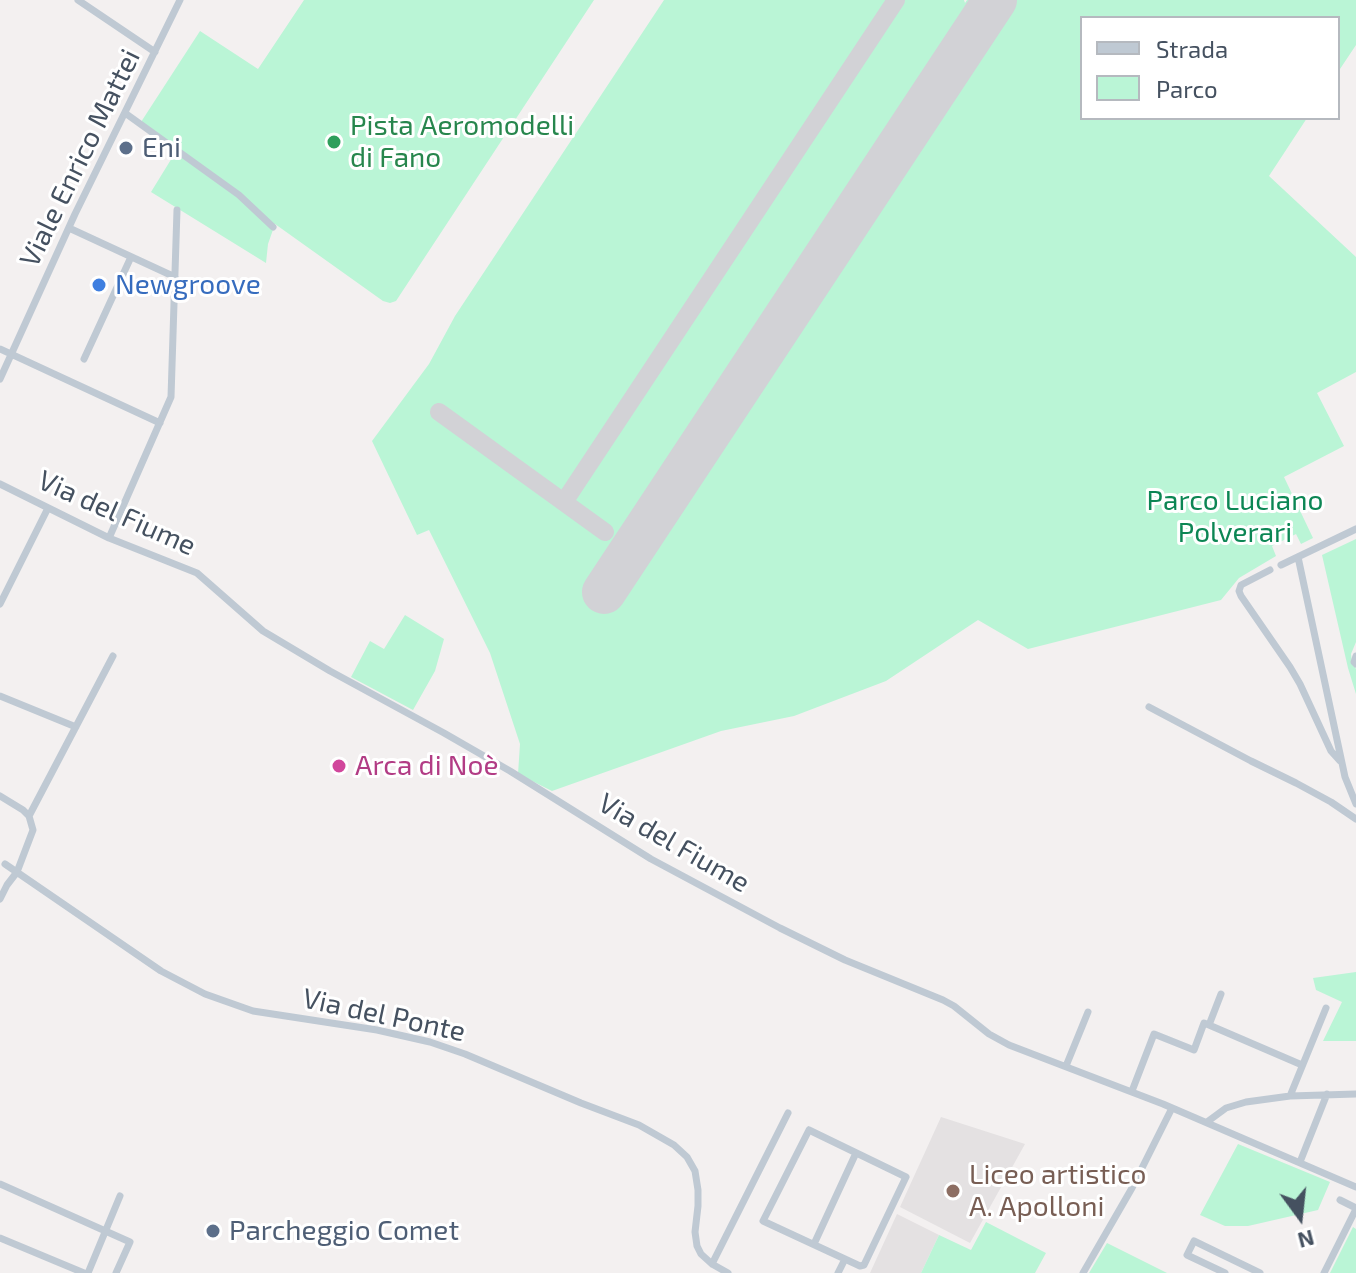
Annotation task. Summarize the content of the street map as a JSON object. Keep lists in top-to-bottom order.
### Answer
{
  "streets": {
    "street": ["Viale Enrico Mattei", "Via del Fiume", "Via del Ponte"]
  },
  "parks": ["Parco Luciano Polverari"],
  "places": [
    "Pista Aeromodelli di Fano",
    "Eni",
    "Newgroove",
    "Arca di Noè",
    "Liceo artistico A. Apolloni",
    "Parcheggio Comet"
  ],
  "legend": ["Strada", "Parco"],
  "north": "bottom"
}
